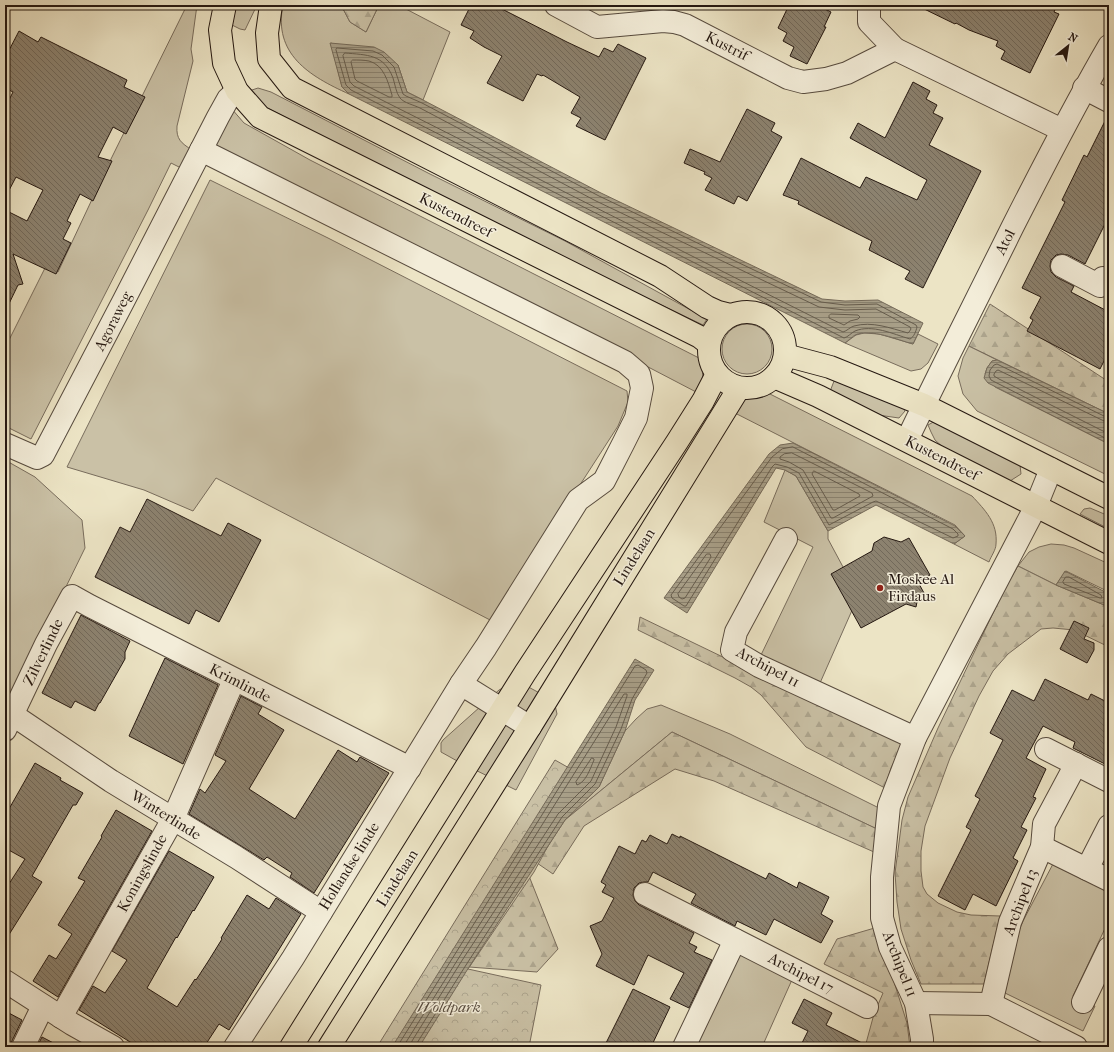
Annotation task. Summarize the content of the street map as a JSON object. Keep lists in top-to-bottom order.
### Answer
{
  "streets": {
    "main road": ["Kustendreef", "Lindelaan"],
    "street": [
      "Kustrif",
      "Atol",
      "Agoraweg",
      "Zilverlinde",
      "Archipel 11",
      "Krimlinde",
      "Winterlinde",
      "Hollandse linde",
      "Koningslinde",
      "Archipel 13",
      "Archipel 17"
    ]
  },
  "crossings": [
    ["Kustendreef", "Atol"],
    ["Kustendreef", "Lindelaan"],
    ["Kustendreef", "Archipel 11"],
    ["Agoraweg", "Hollandse linde"],
    ["Zilverlinde", "Krimlinde"],
    ["Zilverlinde", "Winterlinde"],
    ["Krimlinde", "Hollandse linde"],
    ["Krimlinde", "Koningslinde"],
    ["Winterlinde", "Hollandse linde"],
    ["Winterlinde", "Koningslinde"]
  ],
  "parks": ["Woldpark"],
  "places": ["Moskee Al Firdaus"],
  "north": "top right"
}
